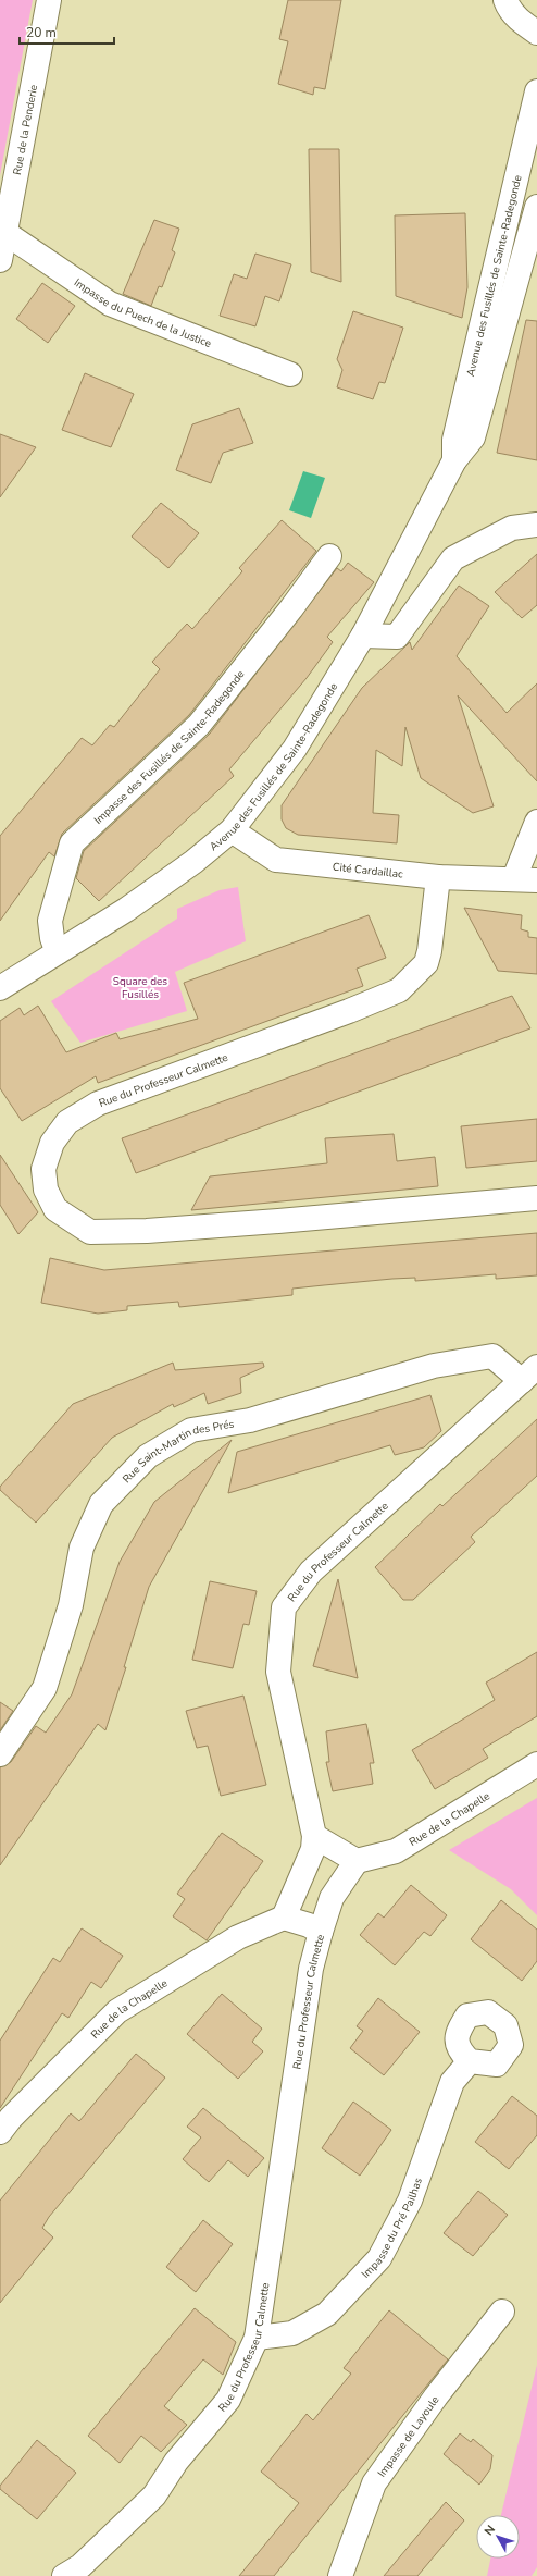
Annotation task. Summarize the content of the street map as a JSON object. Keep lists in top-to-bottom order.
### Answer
{
  "streets": {
    "street": [
      "Rue de la Penderie",
      "Avenue des Fusillés de Sainte-Radegonde",
      "Impasse du Puech de la Justice",
      "Impasse des Fusillés de Sainte-Radegonde",
      "Cité Cardaillac",
      "Rue du Professeur Calmette",
      "Rue Saint-Martin des Prés",
      "Rue de la Chapelle",
      "Impasse du Pré Pailhas",
      "Impasse de Layoule"
    ]
  },
  "crossings": [
    ["Rue de la Penderie", "Impasse du Puech de la Justice"],
    ["Avenue des Fusillés de Sainte-Radegonde", "Impasse des Fusillés de Sainte-Radegonde"],
    ["Avenue des Fusillés de Sainte-Radegonde", "Cité Cardaillac"],
    ["Cité Cardaillac", "Rue du Professeur Calmette"],
    ["Rue du Professeur Calmette", "Rue Saint-Martin des Prés"],
    ["Rue du Professeur Calmette", "Rue de la Chapelle"],
    ["Rue du Professeur Calmette", "Impasse du Pré Pailhas"]
  ],
  "parks": ["Square des Fusillés"],
  "scale_bar": "20 m",
  "north": "top left"
}
